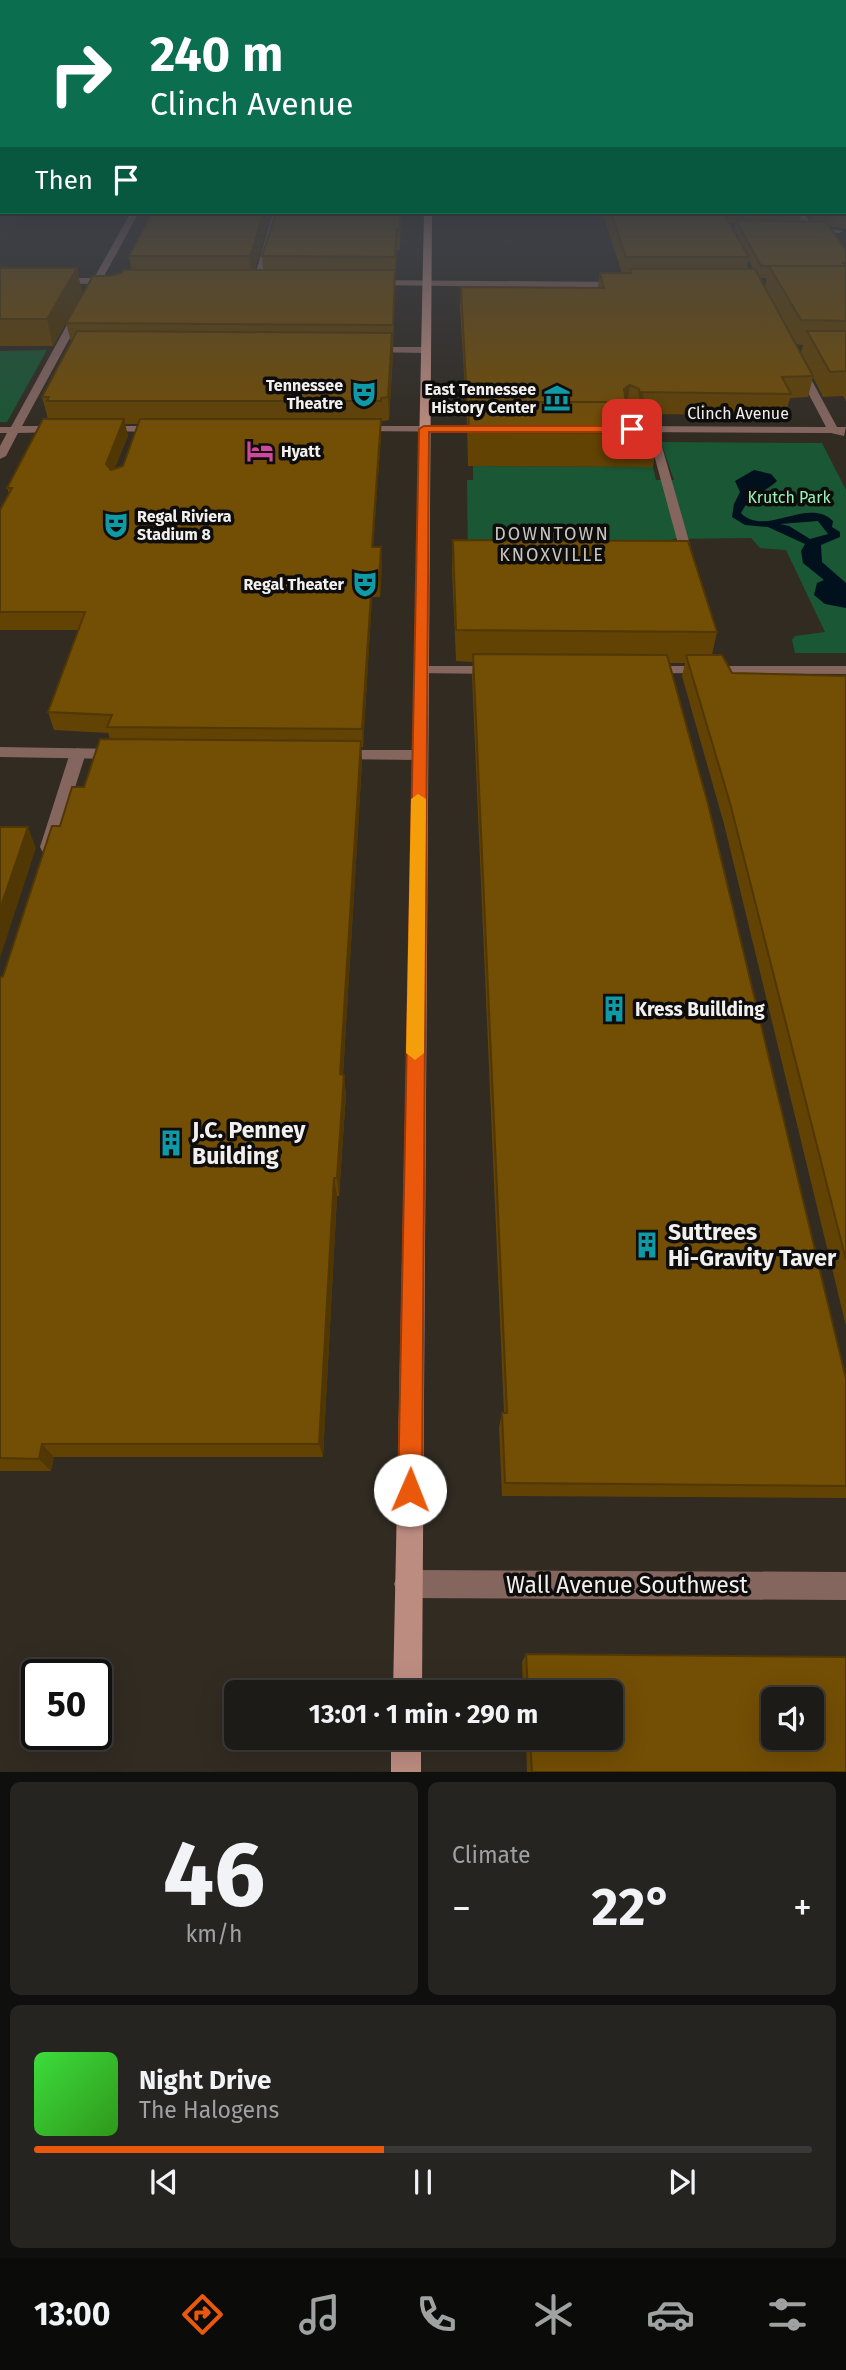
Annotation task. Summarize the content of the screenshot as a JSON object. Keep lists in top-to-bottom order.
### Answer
{
  "streets": {
    "street": ["Clinch Avenue", "Wall Avenue Southwest"]
  },
  "districts": ["DOWNTOWN KNOXVILLE"],
  "parks": ["Krutch Park"],
  "places": {
    "theatre": ["Tennessee Theatre", "Regal Riviera Stadium 8", "Regal Theater"],
    "museum": ["East Tennessee History Center"],
    "hotel": ["Hyatt"],
    "building": ["Kress Buillding", "J.C. Penney Building", "Suttrees Hi-Gravity Taver"]
  },
  "page": {
    "turn": ["240 m", "Clinch Avenue"],
    "then": "Then",
    "limit": "50",
    "trip": "13:01 · 1 min · 290 m",
    "tile": [
      ["46", "km/h"],
      "Climate"
    ],
    "heat": ["−", "22°", "+"],
    "song": ["Night Drive", "The Halogens"],
    "tabs": "13:00"
  }
}
